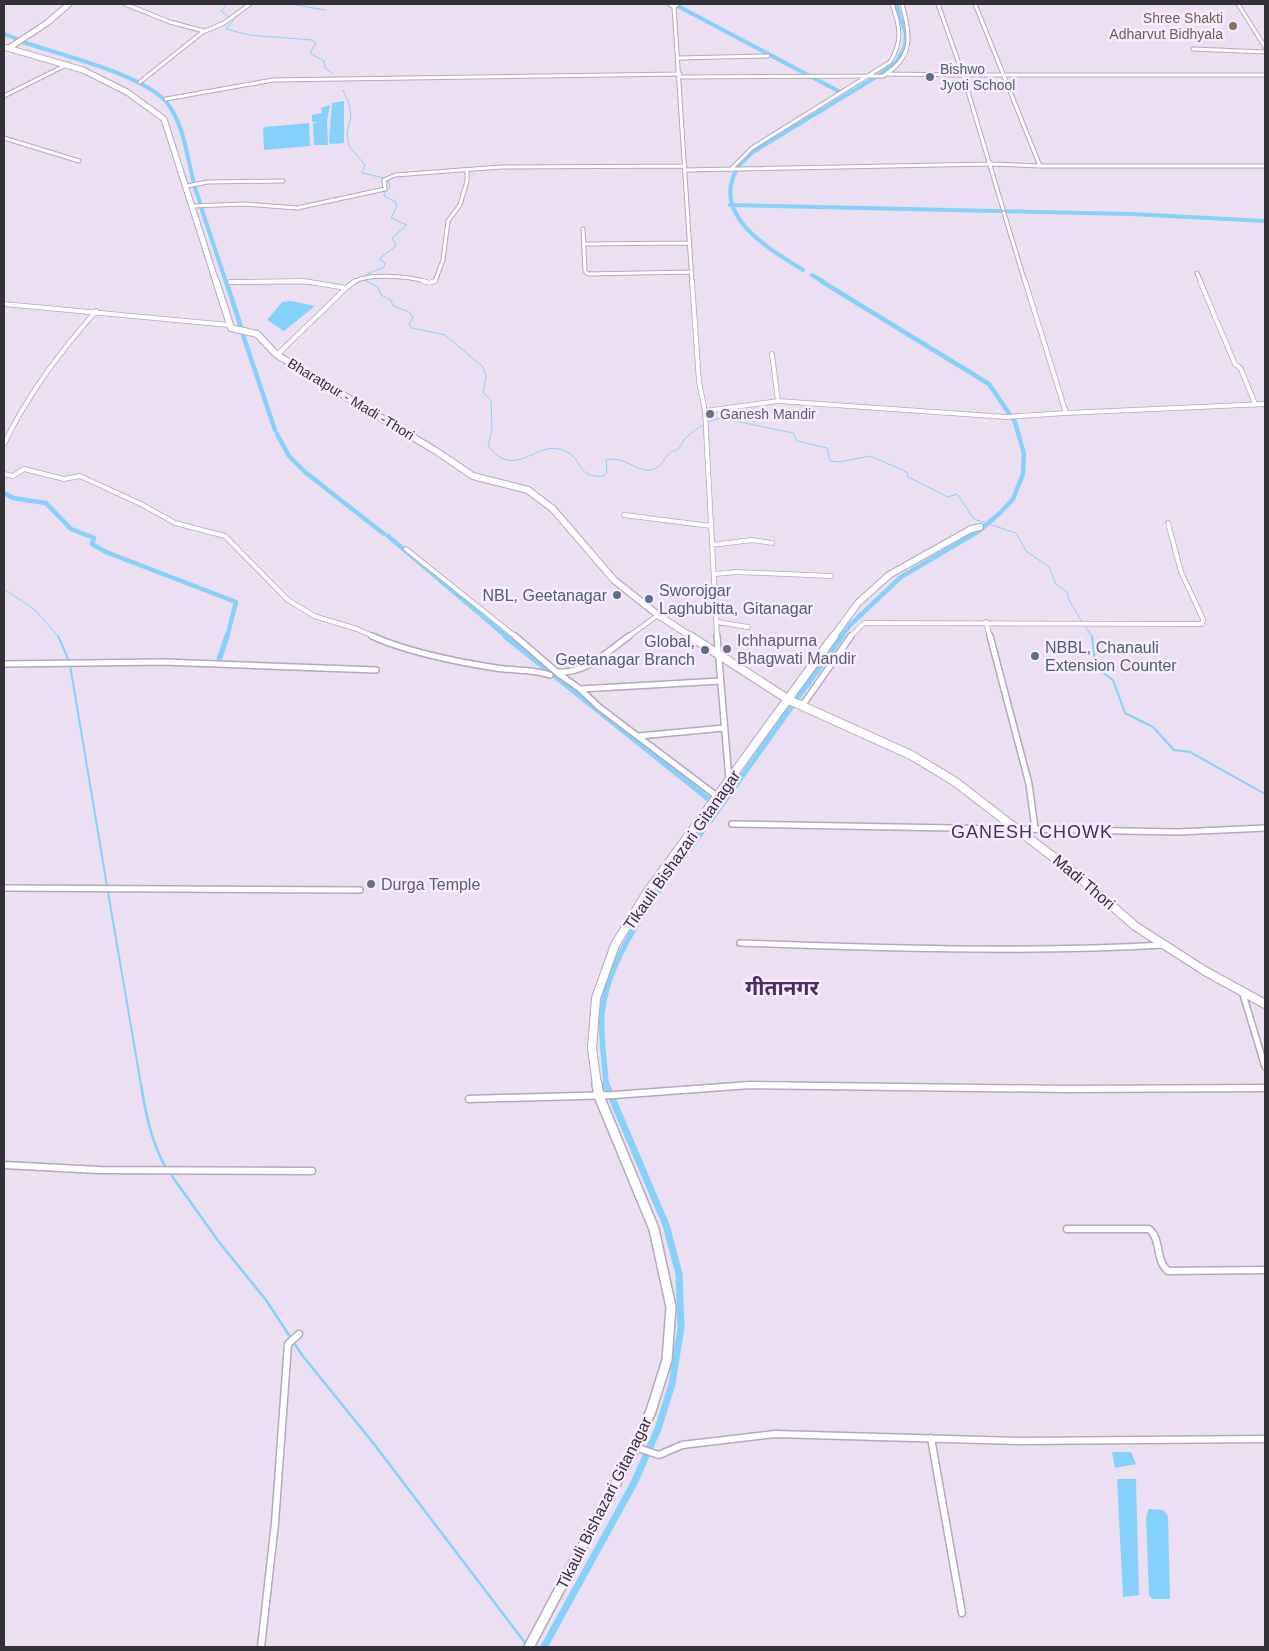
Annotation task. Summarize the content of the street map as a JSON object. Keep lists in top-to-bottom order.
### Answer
{
  "streets": {
    "main road": ["Bharatpur - Madi -Thori", "Tikauli Bishazari Gitanagar", "Madi Thori"]
  },
  "crossings": [
    ["Bharatpur - Madi -Thori", "Tikauli Bishazari Gitanagar"],
    ["Bharatpur - Madi -Thori", "Madi Thori"]
  ],
  "districts": ["GANESH CHOWK", "गीतानगर"],
  "places": [
    "Shree Shakti Adharvut Bidhyala",
    "Bishwo Jyoti School",
    "Ganesh Mandir",
    "NBL, Geetanagar",
    "Sworojgar Laghubitta, Gitanagar",
    "Ichhapurna Bhagwati Mandir",
    "Global, Geetanagar Branch",
    "NBBL, Chanauli Extension Counter",
    "Durga Temple"
  ]
}
